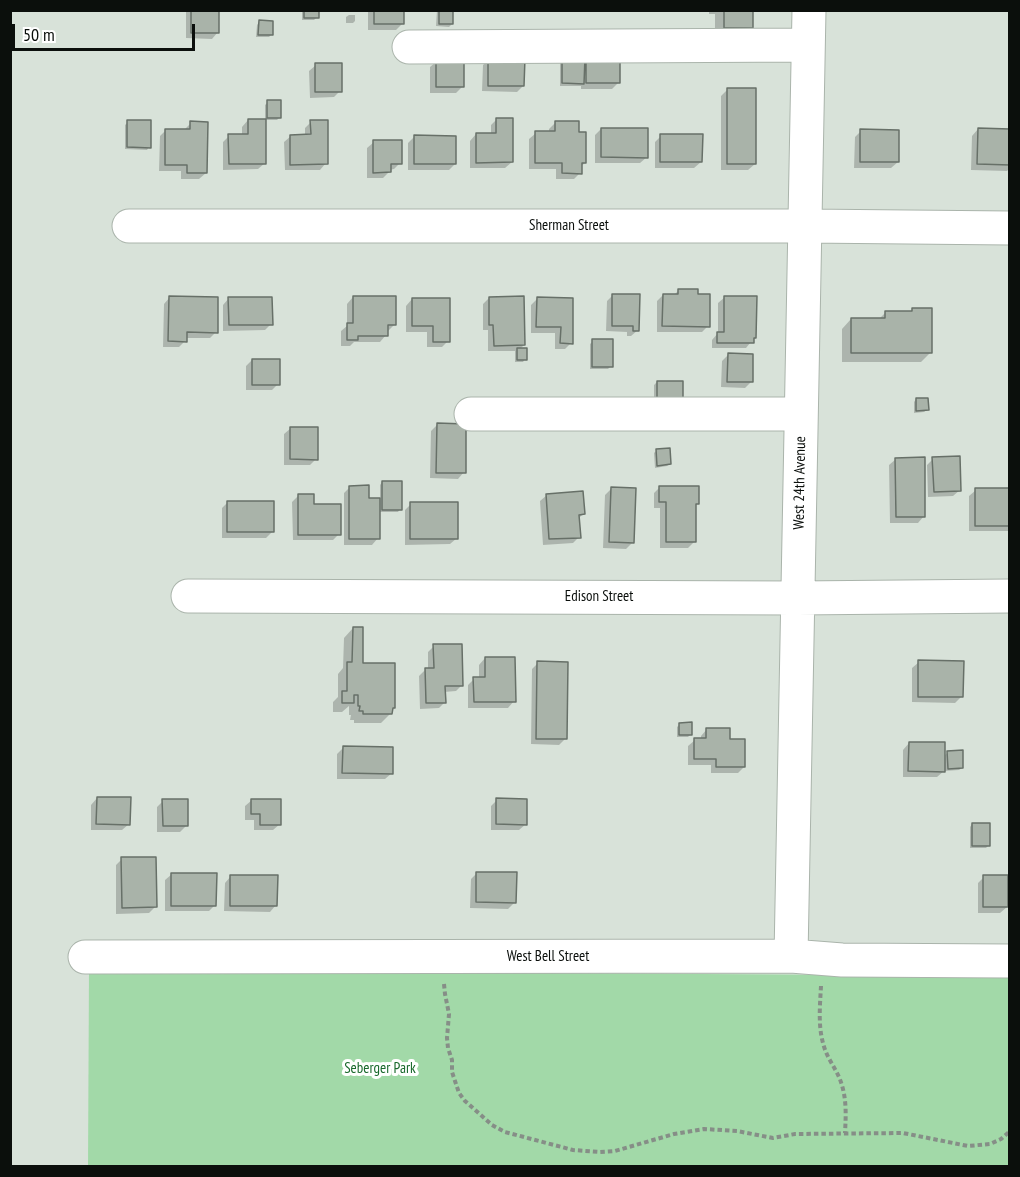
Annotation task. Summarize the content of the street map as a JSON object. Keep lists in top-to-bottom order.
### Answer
{
  "streets": {
    "street": [
      "Sherman Street",
      "West 24th Avenue",
      "Edison Street",
      "West Bell Street"
    ]
  },
  "crossings": [
    ["Sherman Street", "West 24th Avenue"],
    ["West 24th Avenue", "Edison Street"],
    ["West 24th Avenue", "West Bell Street"]
  ],
  "parks": ["Seberger Park"],
  "scale_bar": "50 m"
}
